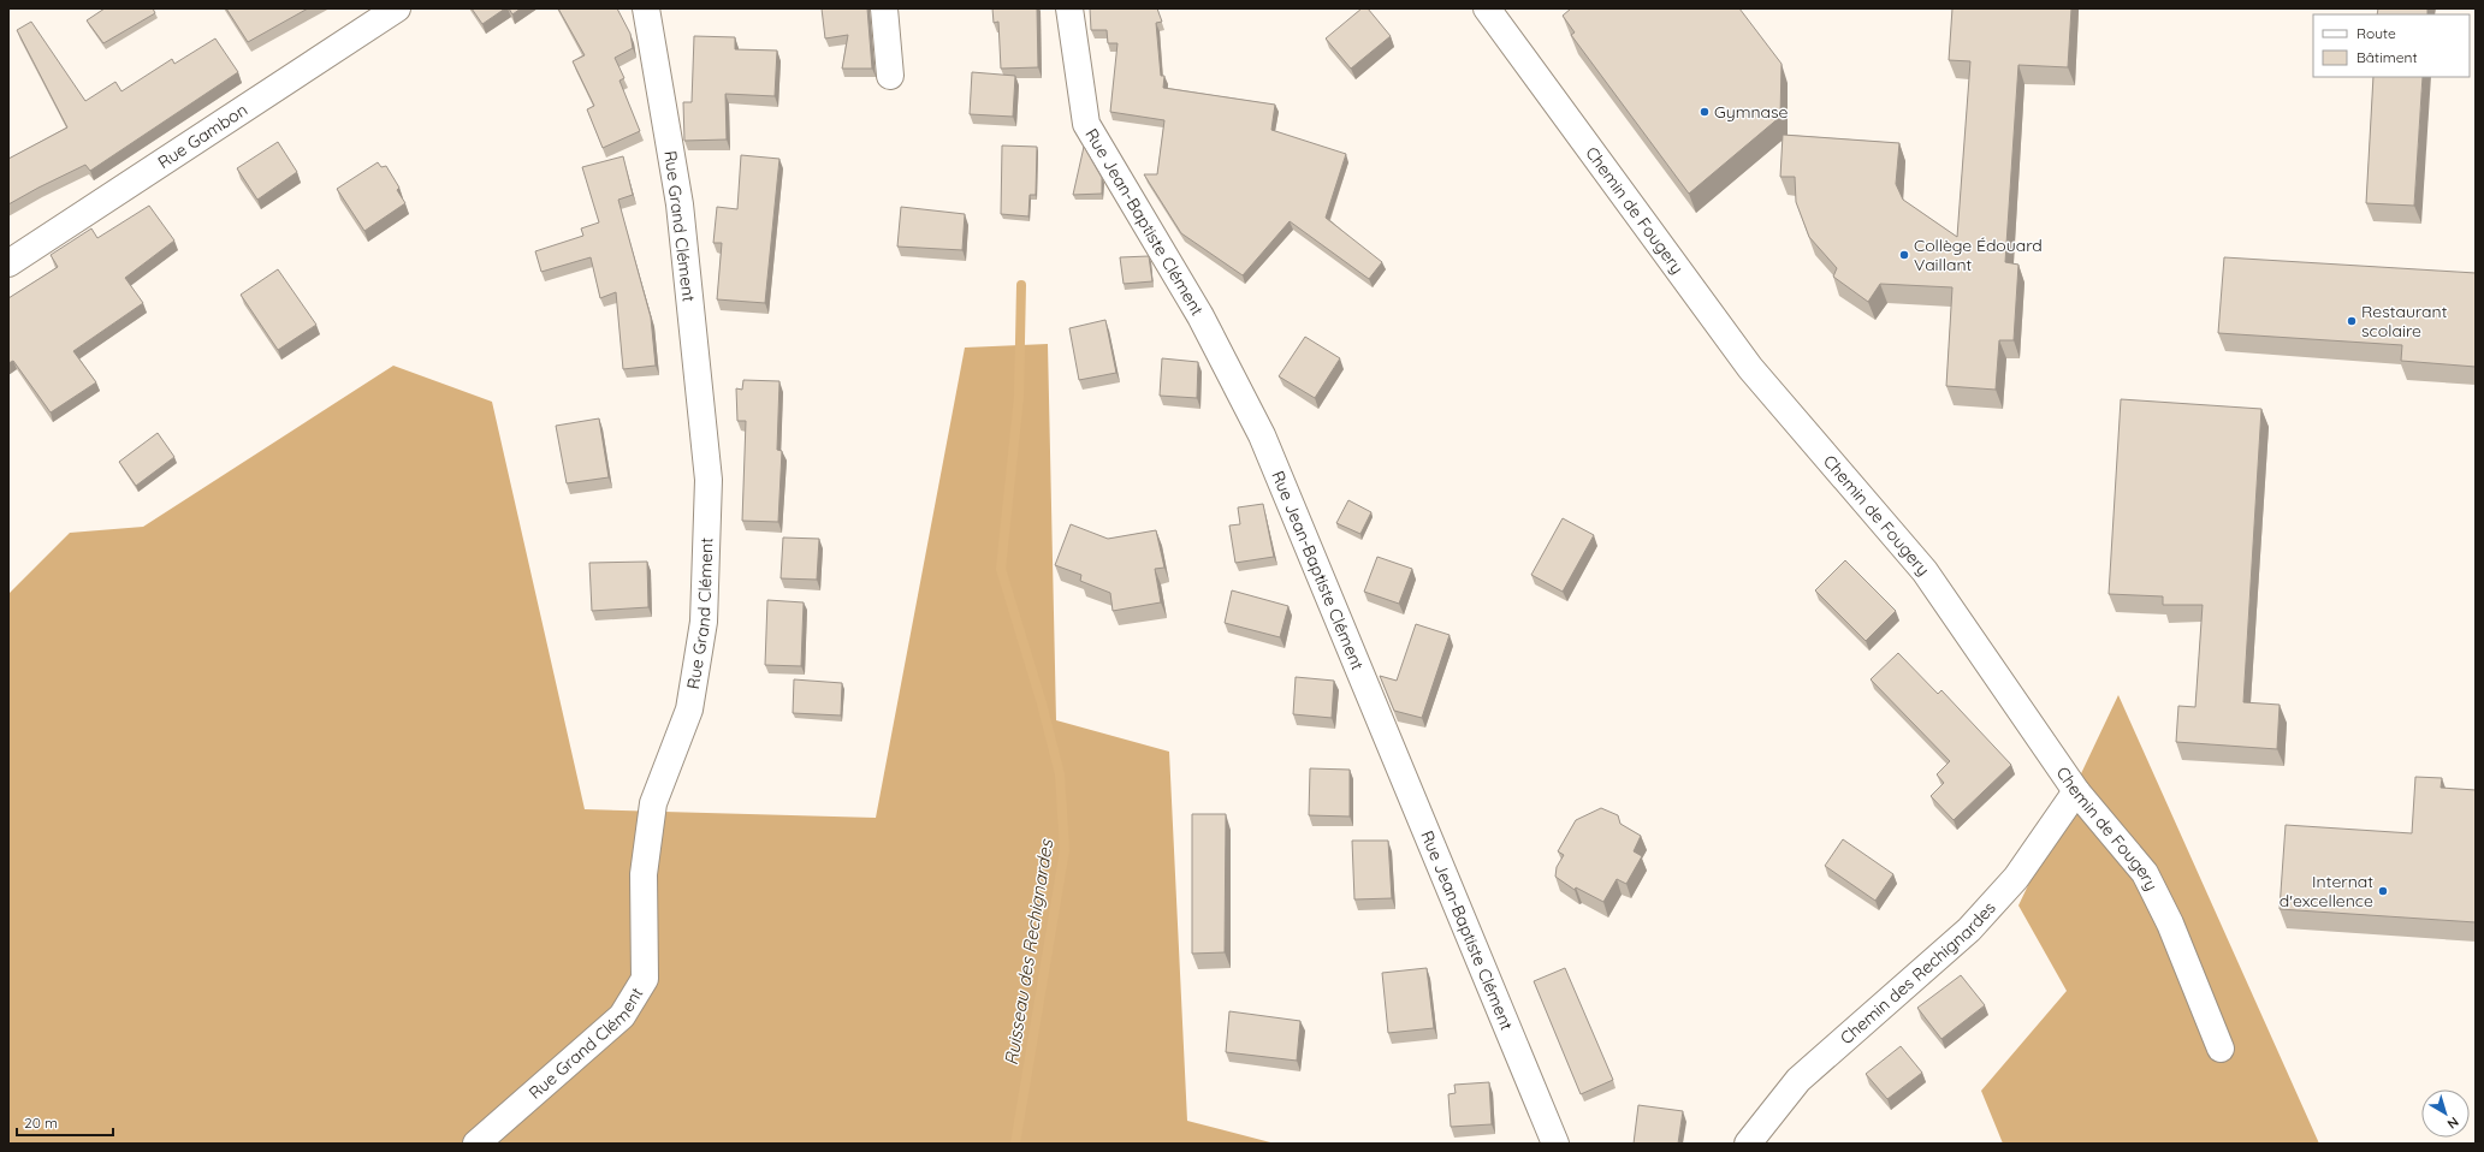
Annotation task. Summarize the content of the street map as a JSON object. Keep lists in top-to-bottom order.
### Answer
{
  "streets": {
    "street": [
      "Rue Gambon",
      "Chemin de Fougery",
      "Rue Jean-Baptiste Clément",
      "Rue Grand Clément",
      "Chemin des Rechignardes"
    ]
  },
  "crossings": [
    ["Chemin de Fougery", "Chemin des Rechignardes"]
  ],
  "water": ["Ruisseau des Rechignardes"],
  "places": [
    "Gymnase",
    "Collège Édouard Vaillant",
    "Restaurant scolaire",
    "Internat d'excellence"
  ],
  "legend": ["Route", "Bâtiment"],
  "scale_bar": "20 m",
  "north": "bottom right"
}
